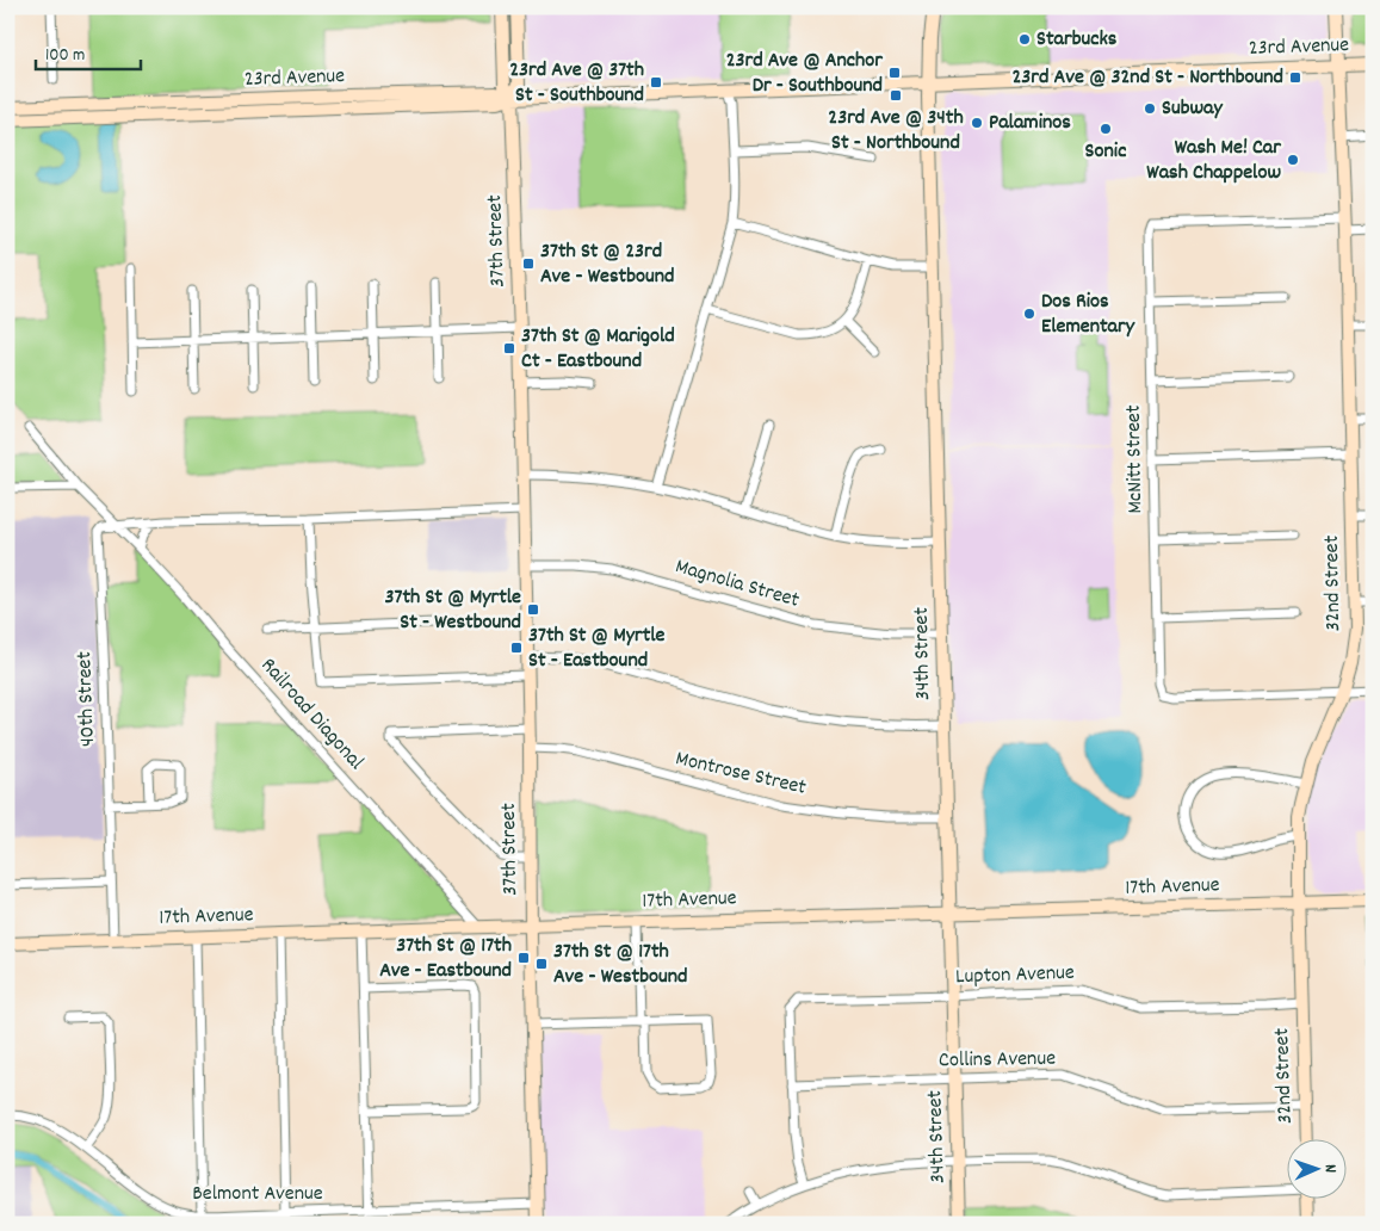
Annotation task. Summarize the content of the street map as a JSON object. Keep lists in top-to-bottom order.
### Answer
{
  "streets": {
    "main road": [
      "23rd Avenue",
      "37th Street",
      "32nd Street",
      "34th Street",
      "17th Avenue"
    ],
    "street": [
      "McNitt Street",
      "Magnolia Street",
      "40th Street",
      "Railroad Diagonal",
      "Montrose Street",
      "Lupton Avenue",
      "Collins Avenue",
      "Belmont Avenue"
    ]
  },
  "crossings": [
    ["23rd Avenue", "37th Street"],
    ["23rd Avenue", "32nd Street"],
    ["23rd Avenue", "34th Street"],
    ["37th Street", "Magnolia Street"],
    ["37th Street", "Montrose Street"],
    ["37th Street", "17th Avenue"],
    ["37th Street", "Belmont Avenue"],
    ["McNitt Street", "32nd Street"],
    ["32nd Street", "17th Avenue"],
    ["32nd Street", "Lupton Avenue"],
    ["32nd Street", "Collins Avenue"],
    ["Magnolia Street", "34th Street"],
    ["34th Street", "Montrose Street"],
    ["34th Street", "17th Avenue"],
    ["34th Street", "Lupton Avenue"],
    ["34th Street", "Collins Avenue"],
    ["40th Street", "Railroad Diagonal"],
    ["40th Street", "17th Avenue"],
    ["Railroad Diagonal", "17th Avenue"],
    ["Lupton Avenue", "Collins Avenue"]
  ],
  "places": {
    "other": [
      "Starbucks",
      "Subway",
      "Palaminos",
      "Sonic",
      "Wash Me! Car Wash Chappelow",
      "Dos Rios Elementary"
    ],
    "transit": [
      "23rd Ave @ Anchor Dr - Southbound",
      "23rd Ave @ 32nd St - Northbound",
      "23rd Ave @ 37th St - Southbound",
      "23rd Ave @ 34th St - Northbound",
      "37th St @ 23rd Ave - Westbound",
      "37th St @ Marigold Ct - Eastbound",
      "37th St @ Myrtle St - Westbound",
      "37th St @ Myrtle St - Eastbound",
      "37th St @ 17th Ave - Eastbound",
      "37th St @ 17th Ave - Westbound"
    ]
  },
  "scale_bar": "100 m",
  "north": "right"
}
